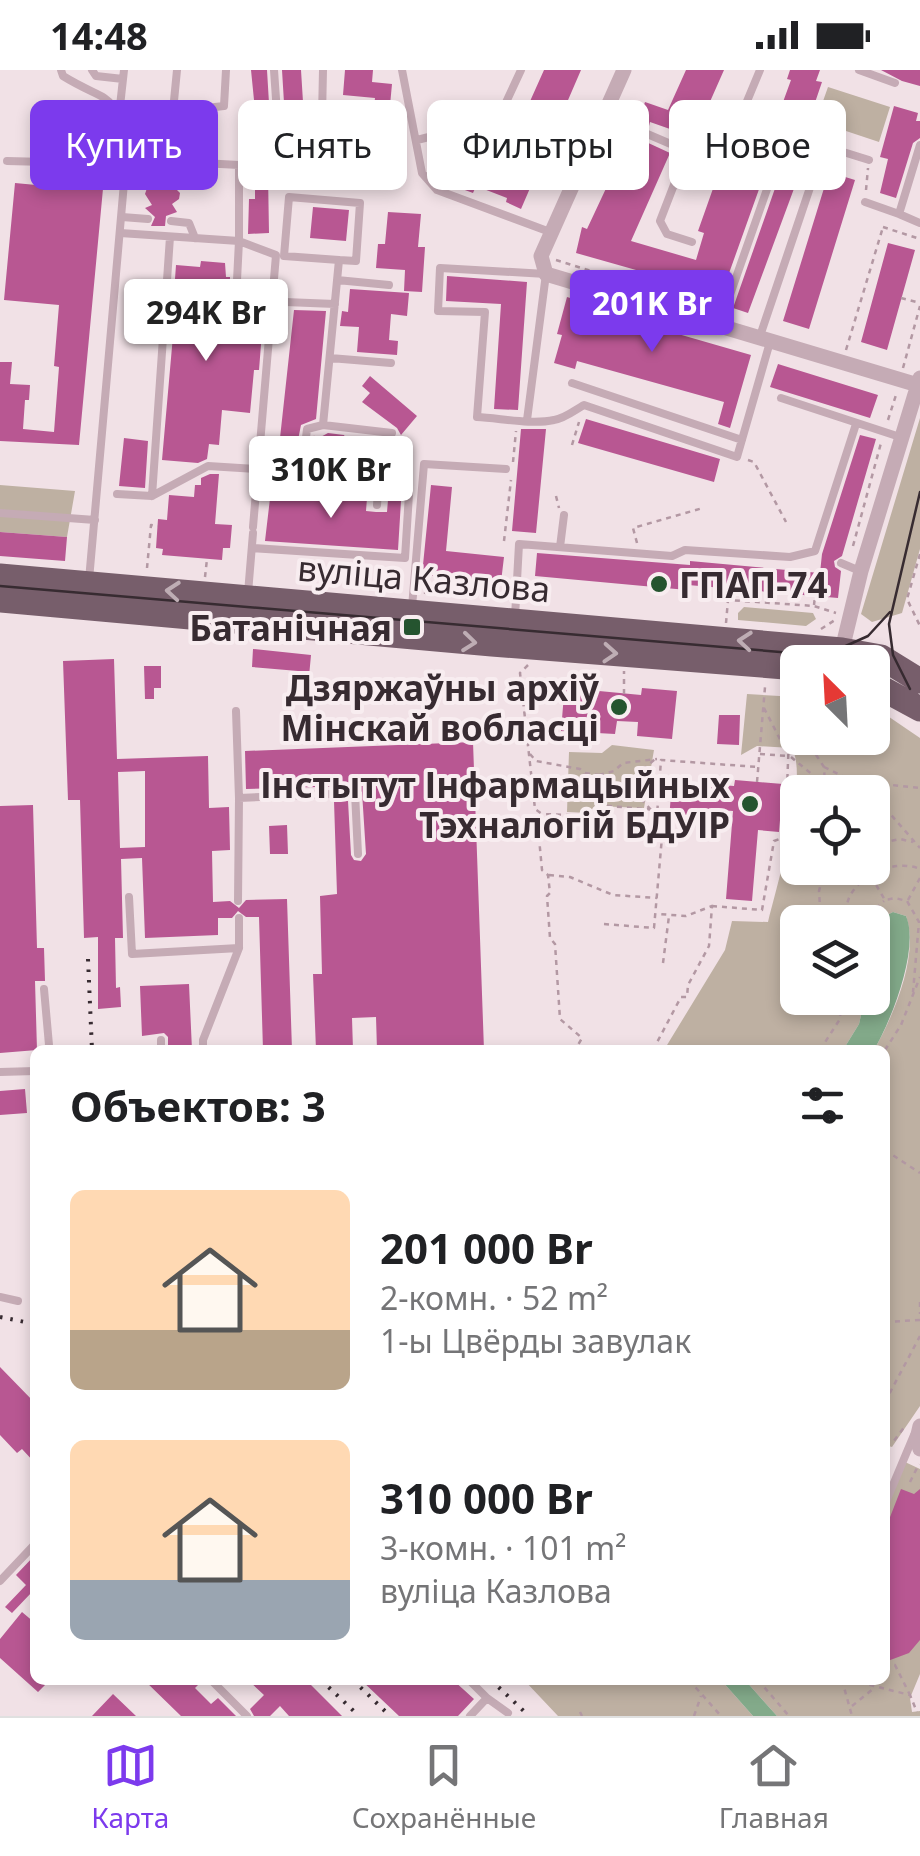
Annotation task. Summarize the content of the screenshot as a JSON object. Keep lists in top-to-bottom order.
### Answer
{
  "streets": {
    "main road": ["вуліца Казлова"]
  },
  "places": {
    "other": ["ГПАП-74", "Дзяржаўны архіў Мінскай вобласці", "Інстытут Інфармацыйных Тэхналогій БДУІР"],
    "transit": ["Батанічная"]
  },
  "north": "top left",
  "page": {
    "status": "14:48",
    "chip": [
      "Купить",
      "Снять",
      "Фильтры",
      "Новое"
    ],
    "price": ["201K Br", "294K Br", "310K Br"],
    "heading": "Объектов: 3",
    "list": [
      {
        "name": "201 000 Br",
        "note": "2-комн. · 52 m² · 1-ы Цвёрды завулак"
      },
      {
        "name": "310 000 Br",
        "note": "3-комн. · 101 m² · вуліца Казлова"
      }
    ],
    "tabs": ["Карта", "Сохранённые", "Главная"]
  }
}
